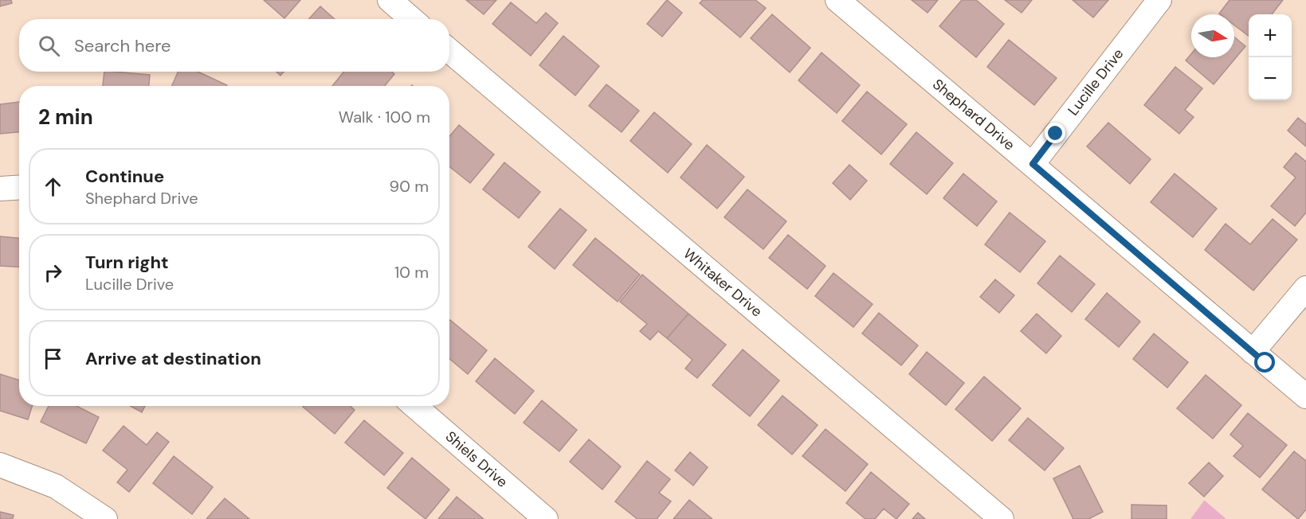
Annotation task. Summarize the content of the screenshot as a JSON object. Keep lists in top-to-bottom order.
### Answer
{
  "streets": {
    "street": [
      "Lucille Drive",
      "Shephard Drive",
      "Whitaker Drive",
      "Shiels Drive"
    ]
  },
  "crossings": [
    ["Lucille Drive", "Shephard Drive"]
  ],
  "north": "right",
  "page": {
    "map_buttons": ["+", "−"],
    "search": "Search here",
    "heading": ["2 min", "Walk · 100 m"],
    "list": [
      ["Continue", "Shephard Drive", "90 m"],
      ["Turn right", "Lucille Drive", "10 m"],
      "Arrive at destination"
    ]
  }
}
